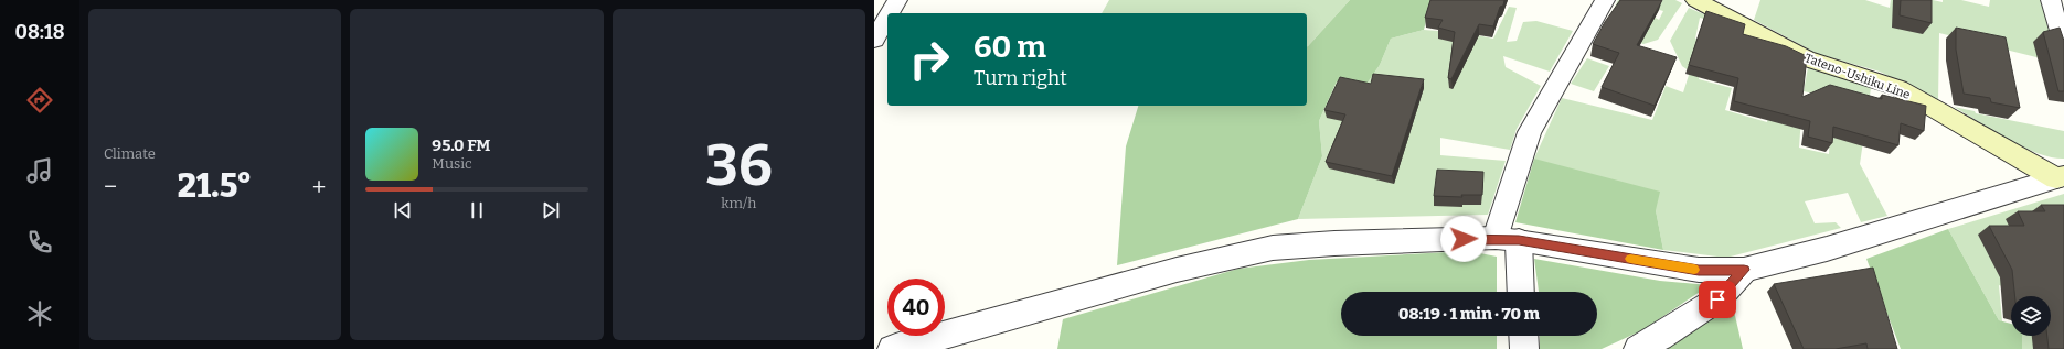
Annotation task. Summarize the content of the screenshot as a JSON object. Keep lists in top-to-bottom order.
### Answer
{
  "streets": {
    "main road": ["Tateno-Ushiku Line"]
  },
  "page": {
    "tabs": "08:18",
    "tile": [
      "Climate",
      ["36", "km/h"]
    ],
    "turn": ["60 m", "Turn right"],
    "song": ["95.0 FM", "Music"],
    "heat": ["−", "21.5°", "+"],
    "limit": "40",
    "trip": "08:19 · 1 min · 70 m"
  }
}
